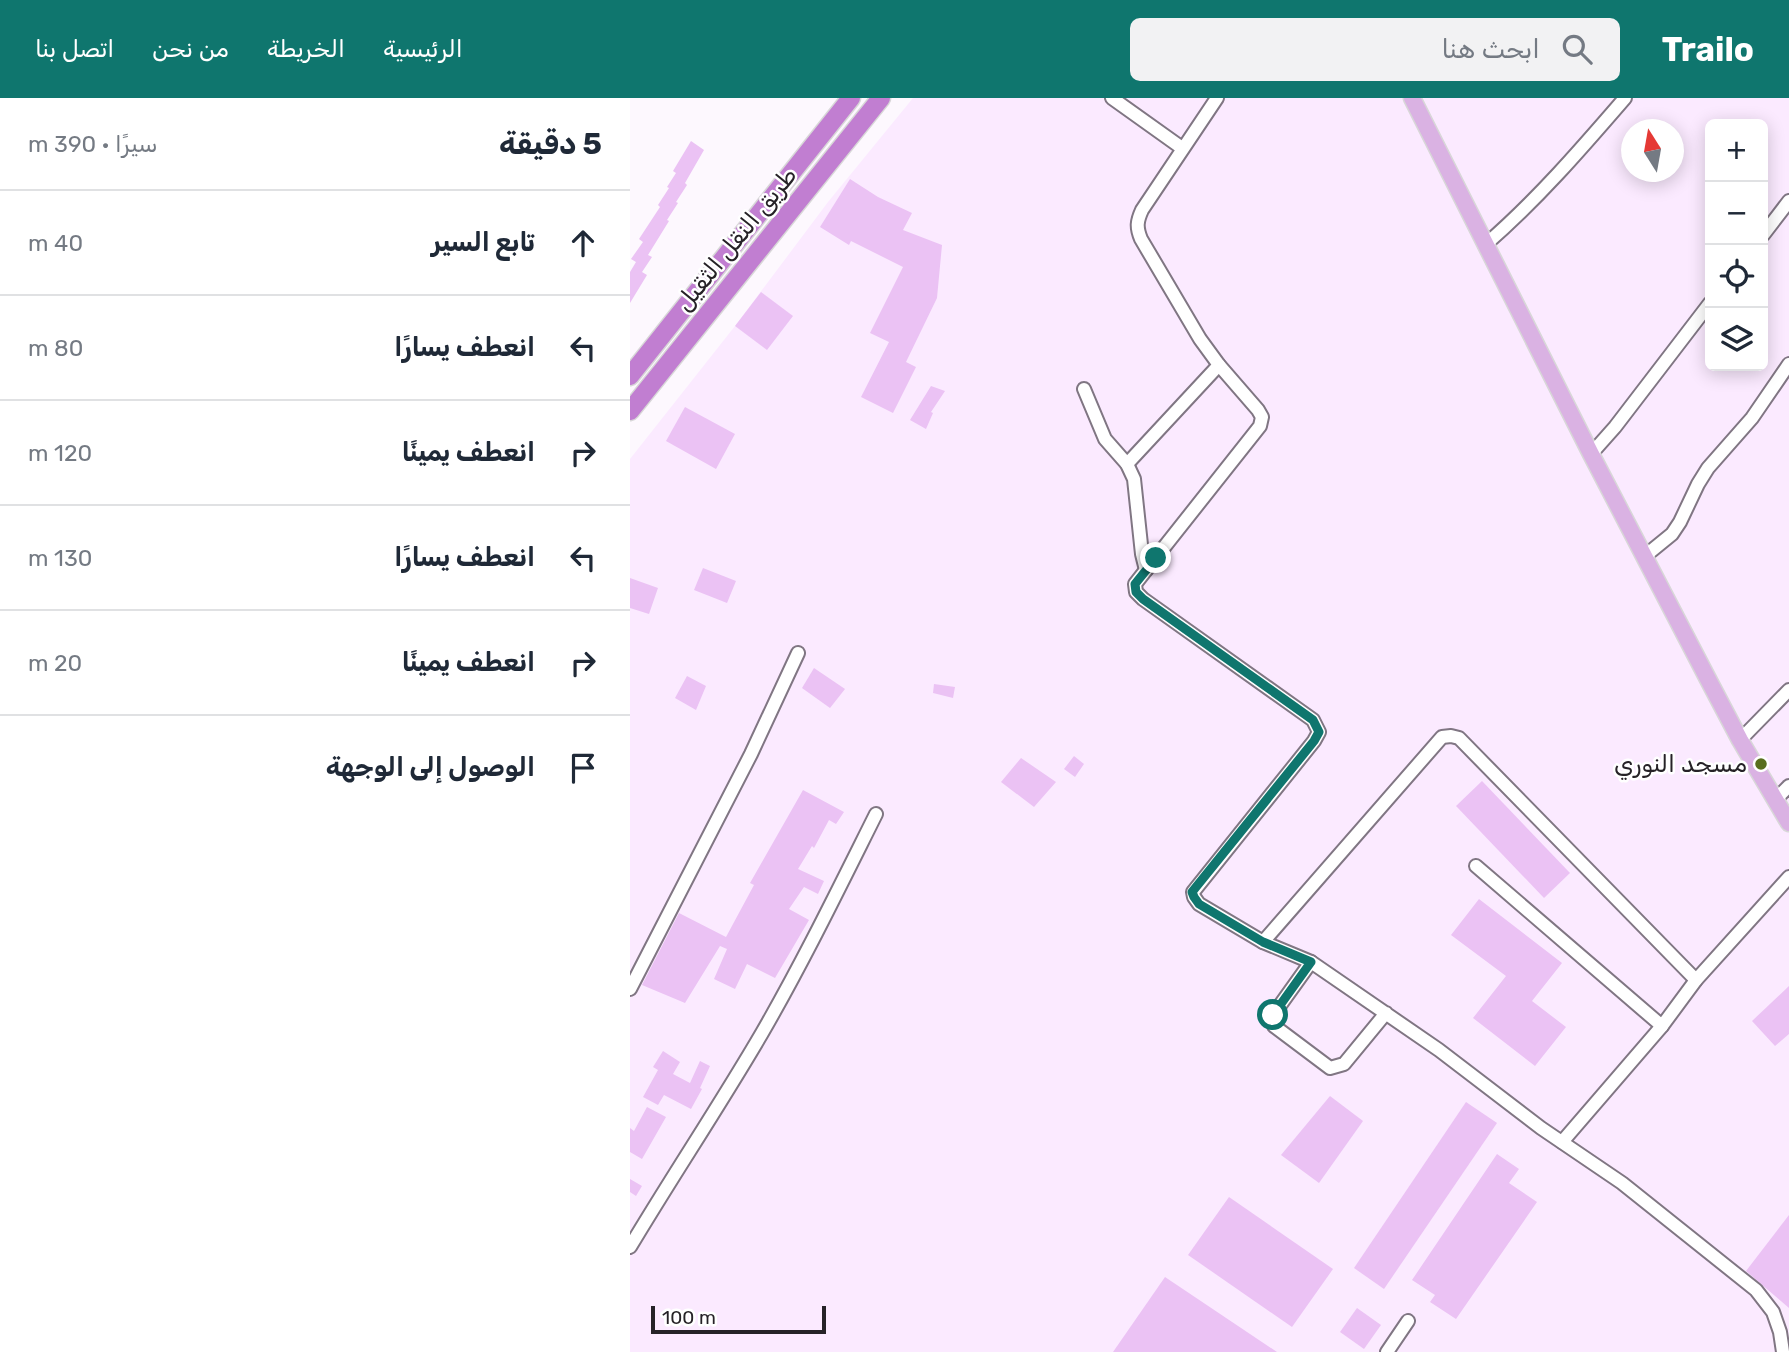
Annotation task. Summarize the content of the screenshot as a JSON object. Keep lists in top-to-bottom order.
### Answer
{
  "streets": {
    "highway": ["طريق النقل الثقيل"]
  },
  "places": ["مسجد النوري"],
  "scale_bar": "100 m",
  "north": "top",
  "page": {
    "header": "Trailo",
    "search": "ابحث هنا",
    "nav": [
      "الرئيسية",
      "الخريطة",
      "من نحن",
      "اتصل بنا"
    ],
    "heading": ["5 دقيقة", "سيرًا · 390 m"],
    "map_buttons": ["+", "−"],
    "list": [
      ["تابع السير", "40 m"],
      ["انعطف يسارًا", "80 m"],
      ["انعطف يمينًا", "120 m"],
      ["انعطف يسارًا", "130 m"],
      ["انعطف يمينًا", "20 m"],
      "الوصول إلى الوجهة"
    ],
    "scale": "100 m"
  }
}
